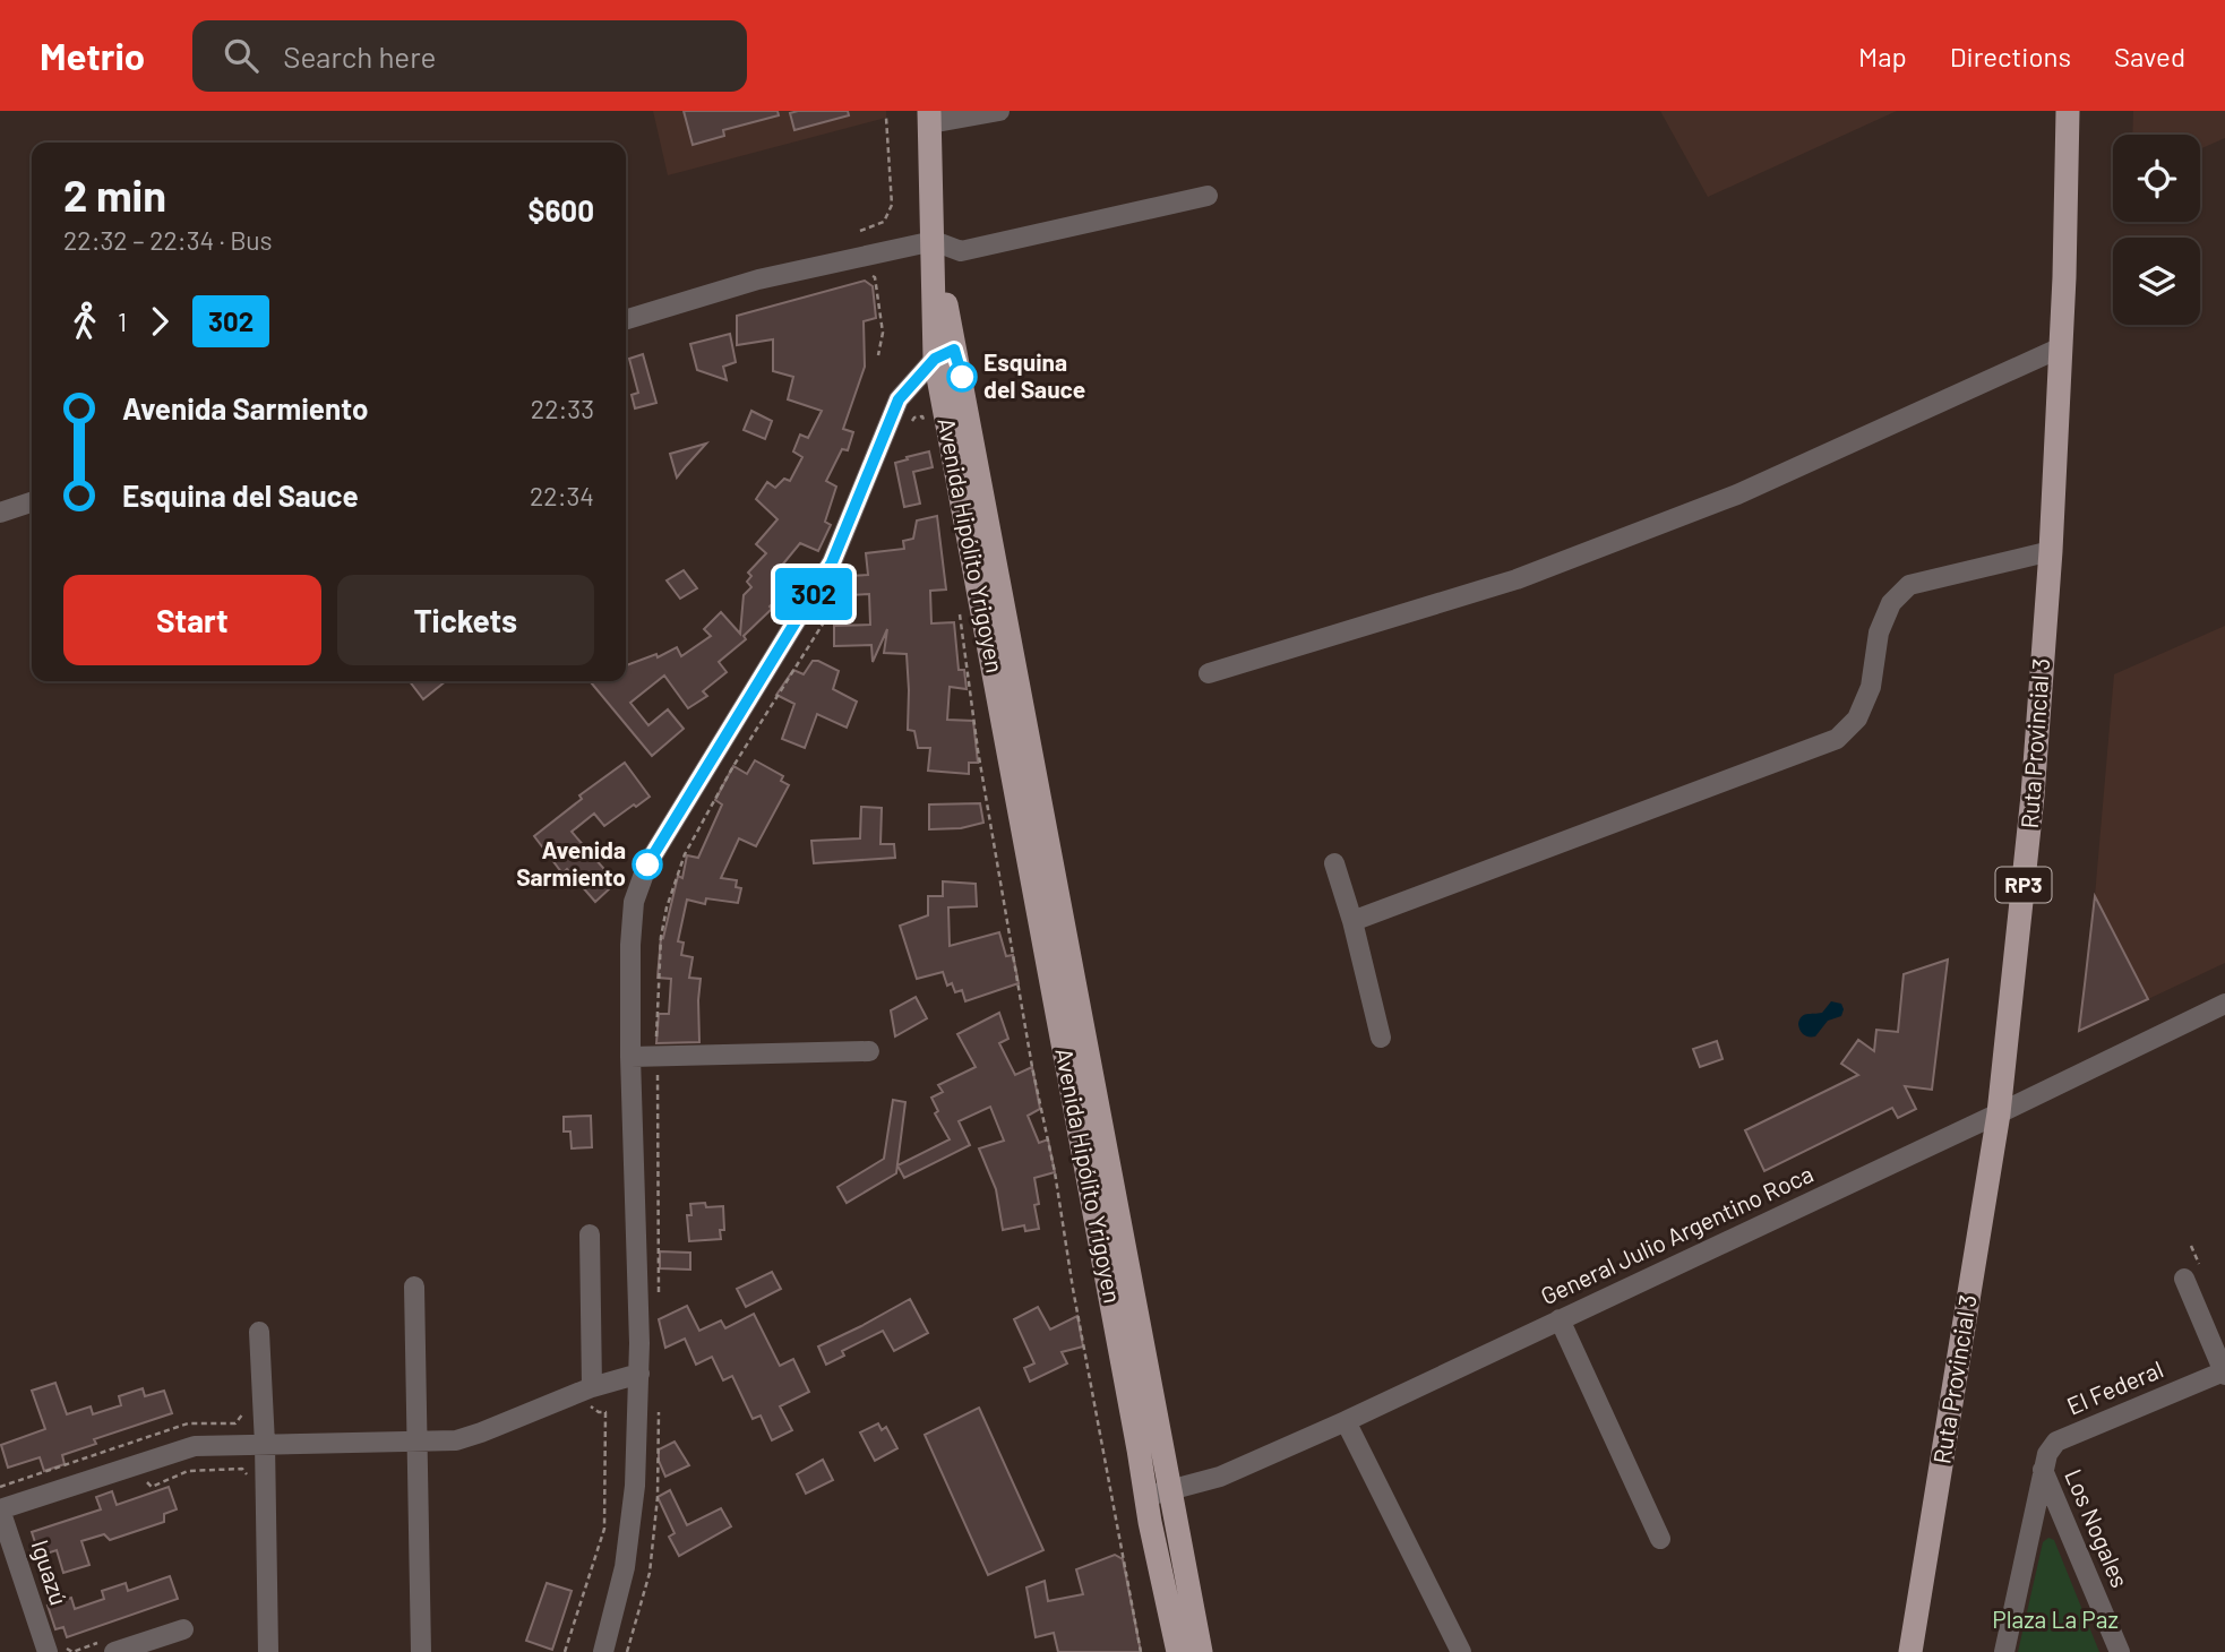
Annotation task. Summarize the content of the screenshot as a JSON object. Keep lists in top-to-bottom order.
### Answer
{
  "streets": {
    "main road": ["Avenida Hipólito Yrigoyen", "Ruta Provincial 3", "RP3"],
    "street": [
      "General Julio Argentino Roca",
      "El Federal",
      "Los Nogales",
      "Iguazú"
    ]
  },
  "crossings": [
    ["Avenida Hipólito Yrigoyen", "General Julio Argentino Roca"],
    ["Ruta Provincial 3", "General Julio Argentino Roca"],
    ["El Federal", "Los Nogales"]
  ],
  "parks": ["Plaza La Paz"],
  "places": ["Esquina del Sauce", "Avenida Sarmiento"],
  "lines": ["bus line 302"],
  "page": {
    "header": "Metrio",
    "search": "Search here",
    "nav": ["Map", "Directions", "Saved"],
    "on_map": "302",
    "heading": ["2 min", "22:32 – 22:34 · Bus", "$600"],
    "legs": ["1", "302"],
    "list": [
      {
        "name": "Avenida Sarmiento",
        "value": "22:33"
      },
      {
        "name": "Esquina del Sauce",
        "value": "22:34"
      }
    ],
    "buttons": ["Start", "Tickets"]
  }
}
